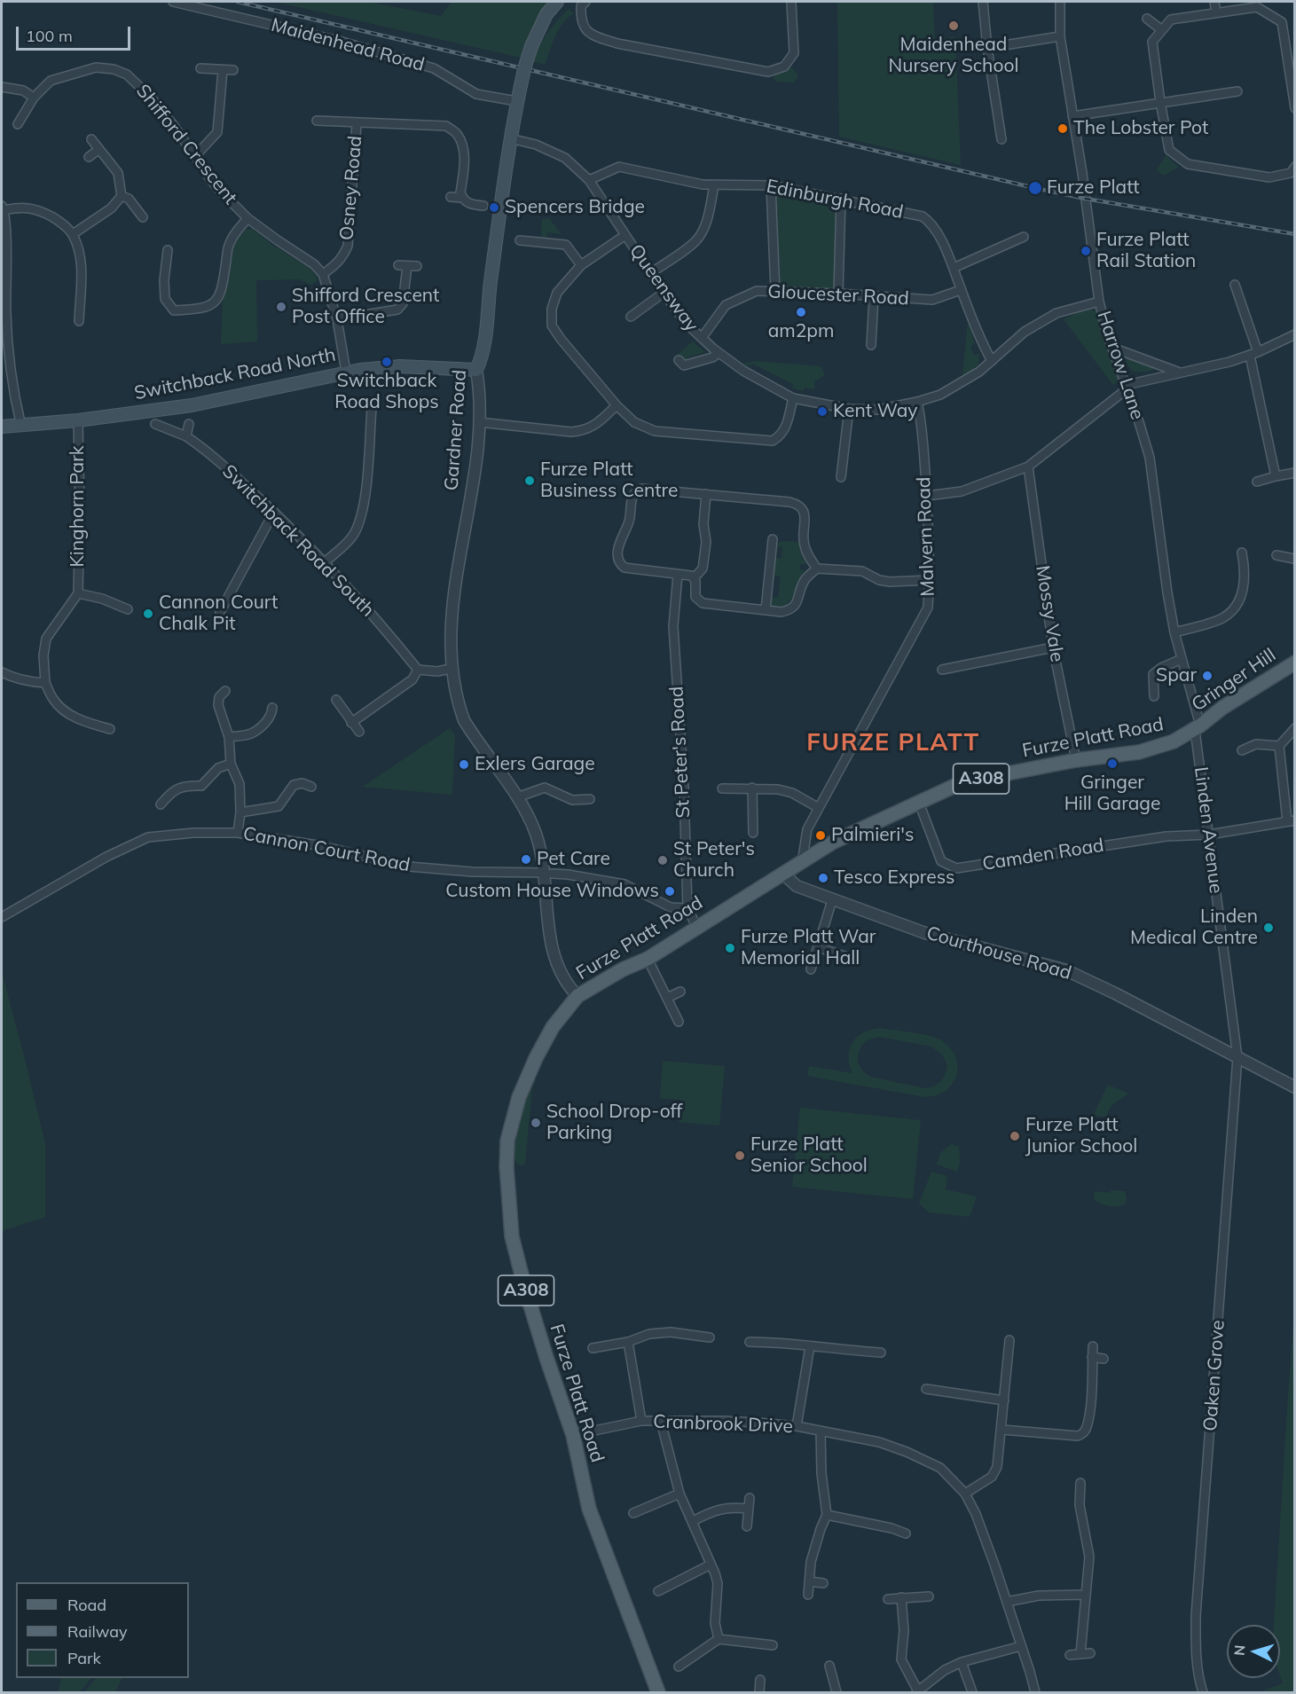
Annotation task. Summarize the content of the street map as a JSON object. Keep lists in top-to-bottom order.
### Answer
{
  "streets": {
    "main road": [
      "Switchback Road North",
      "Gardner Road",
      "Gringer Hill",
      "Furze Platt Road",
      "A308"
    ],
    "street": [
      "Maidenhead Road",
      "Shifford Crescent",
      "Osney Road",
      "Edinburgh Road",
      "Queensway",
      "Gloucester Road",
      "Harrow Lane",
      "Kinghorn Park",
      "Malvern Road",
      "Switchback Road South",
      "Mossy Vale",
      "St Peter's Road",
      "Linden Avenue",
      "Cannon Court Road",
      "Camden Road",
      "Courthouse Road",
      "Oaken Grove",
      "Cranbrook Drive"
    ]
  },
  "crossings": [
    ["Maidenhead Road", "Gardner Road"],
    ["Shifford Crescent", "Osney Road"],
    ["Edinburgh Road", "Queensway"],
    ["Edinburgh Road", "Gloucester Road"],
    ["Queensway", "Gloucester Road"],
    ["Queensway", "Harrow Lane"],
    ["Queensway", "Gardner Road"],
    ["Queensway", "Malvern Road"],
    ["Harrow Lane", "Gringer Hill"],
    ["Harrow Lane", "Furze Platt Road"],
    ["Harrow Lane", "Linden Avenue"],
    ["Switchback Road North", "Gardner Road"],
    ["Switchback Road North", "Kinghorn Park"],
    ["Malvern Road", "Furze Platt Road"],
    ["Mossy Vale", "Furze Platt Road"],
    ["Gringer Hill", "Furze Platt Road"],
    ["Gringer Hill", "Linden Avenue"],
    ["Furze Platt Road", "St Peter's Road"],
    ["Furze Platt Road", "Linden Avenue"],
    ["Furze Platt Road", "Camden Road"],
    ["Furze Platt Road", "Courthouse Road"],
    ["Furze Platt Road", "Cranbrook Drive"],
    ["St Peter's Road", "Cannon Court Road"],
    ["Linden Avenue", "Camden Road"],
    ["Linden Avenue", "Courthouse Road"],
    ["Linden Avenue", "Oaken Grove"],
    ["Courthouse Road", "Oaken Grove"]
  ],
  "districts": ["FURZE PLATT"],
  "places": [
    "Maidenhead Nursery School",
    "The Lobster Pot",
    "Furze Platt",
    "Spencers Bridge",
    "Furze Platt Rail Station",
    "Shifford Crescent Post Office",
    "am2pm",
    "Switchback Road Shops",
    "Kent Way",
    "Furze Platt Business Centre",
    "Cannon Court Chalk Pit",
    "Spar",
    "Gringer Hill Garage",
    "Exlers Garage",
    "Palmieri's",
    "Pet Care",
    "St Peter's Church",
    "Tesco Express",
    "Custom House Windows",
    "Linden Medical Centre",
    "Furze Platt War Memorial Hall",
    "School Drop-off Parking",
    "Furze Platt Junior School",
    "Furze Platt Senior School"
  ],
  "legend": ["Road", "Railway", "Park"],
  "scale_bar": "100 m",
  "north": "left"
}
